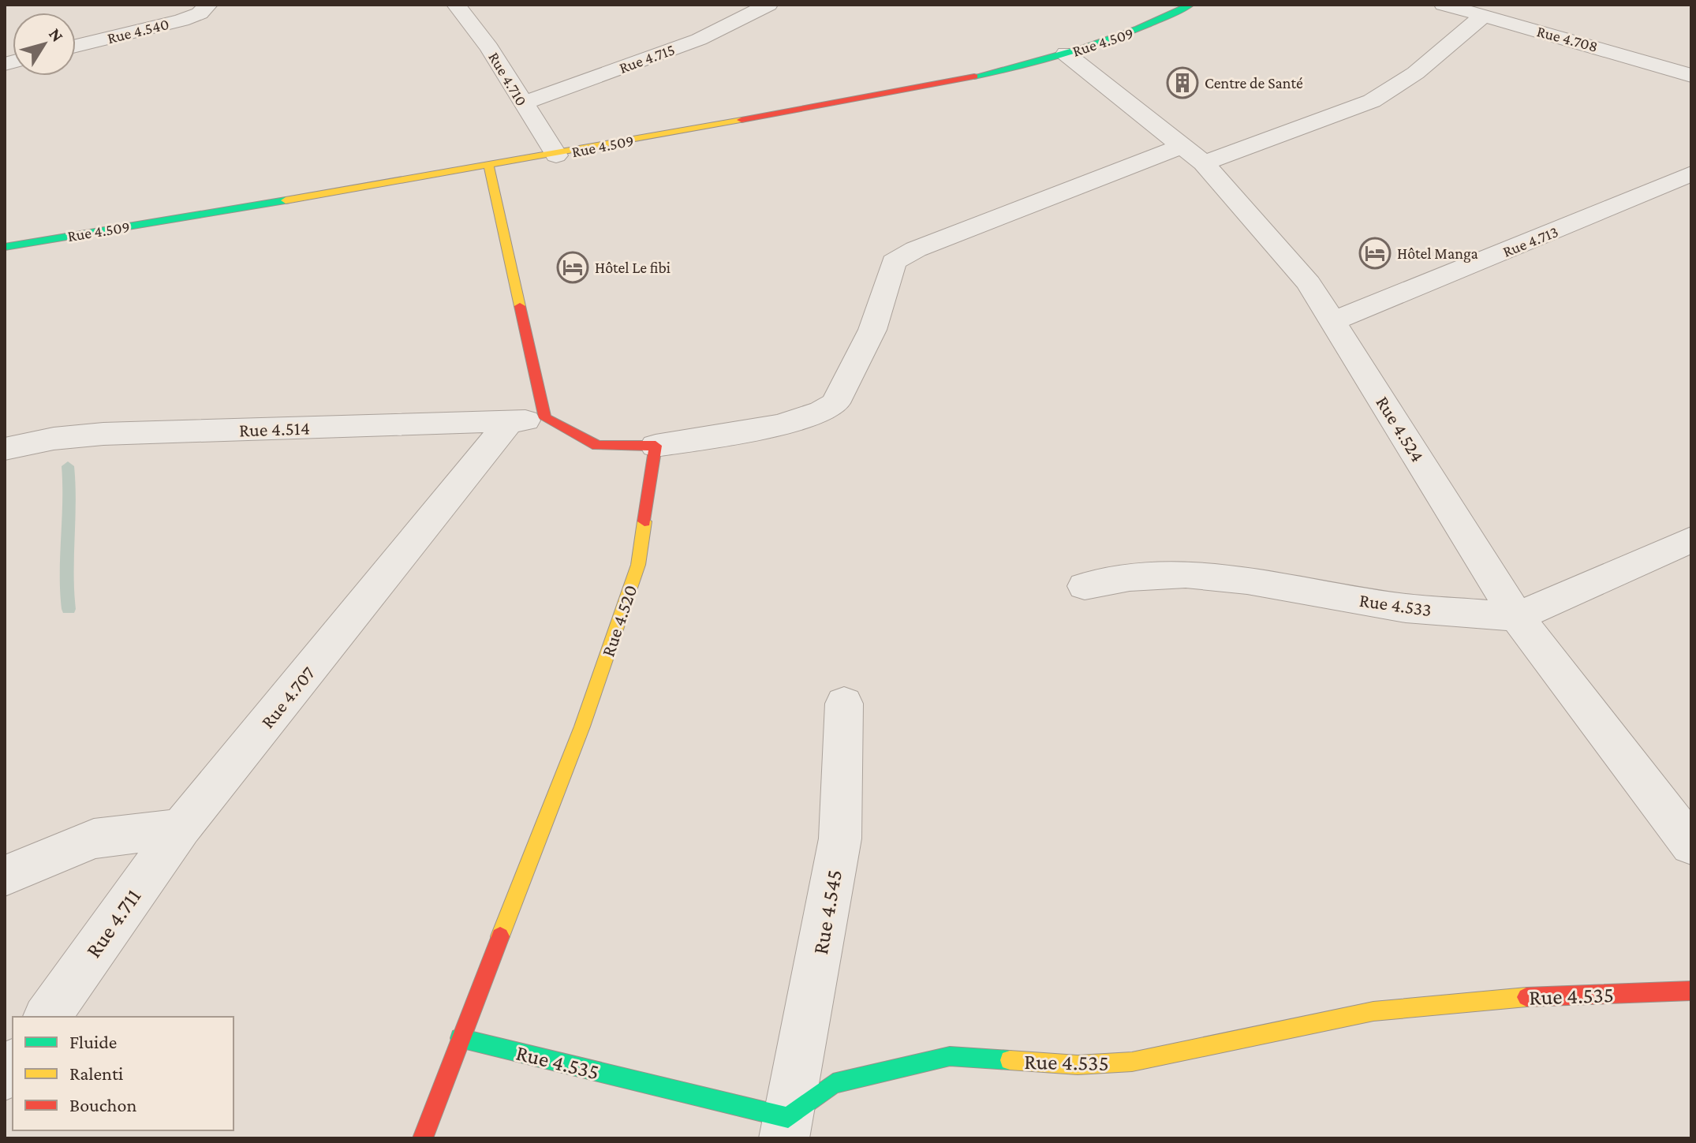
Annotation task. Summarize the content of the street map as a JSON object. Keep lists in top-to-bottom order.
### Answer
{
  "streets": {
    "street": [
      "Rue 4.540",
      "Rue 4.708",
      "Rue 4.509",
      "Rue 4.715",
      "Rue 4.710",
      "Rue 4.713",
      "Rue 4.514",
      "Rue 4.524",
      "Rue 4.533",
      "Rue 4.520",
      "Rue 4.707",
      "Rue 4.545",
      "Rue 4.711",
      "Rue 4.535"
    ]
  },
  "crossings": [
    ["Rue 4.509", "Rue 4.710"],
    ["Rue 4.509", "Rue 4.524"],
    ["Rue 4.715", "Rue 4.710"],
    ["Rue 4.713", "Rue 4.524"],
    ["Rue 4.514", "Rue 4.707"],
    ["Rue 4.524", "Rue 4.533"],
    ["Rue 4.520", "Rue 4.535"],
    ["Rue 4.707", "Rue 4.711"],
    ["Rue 4.545", "Rue 4.535"]
  ],
  "places": {
    "building": ["Centre de Santé"],
    "hotel": ["Hôtel Manga", "Hôtel Le fibi"]
  },
  "legend": ["Fluide", "Ralenti", "Bouchon"],
  "north": "top right"
}
